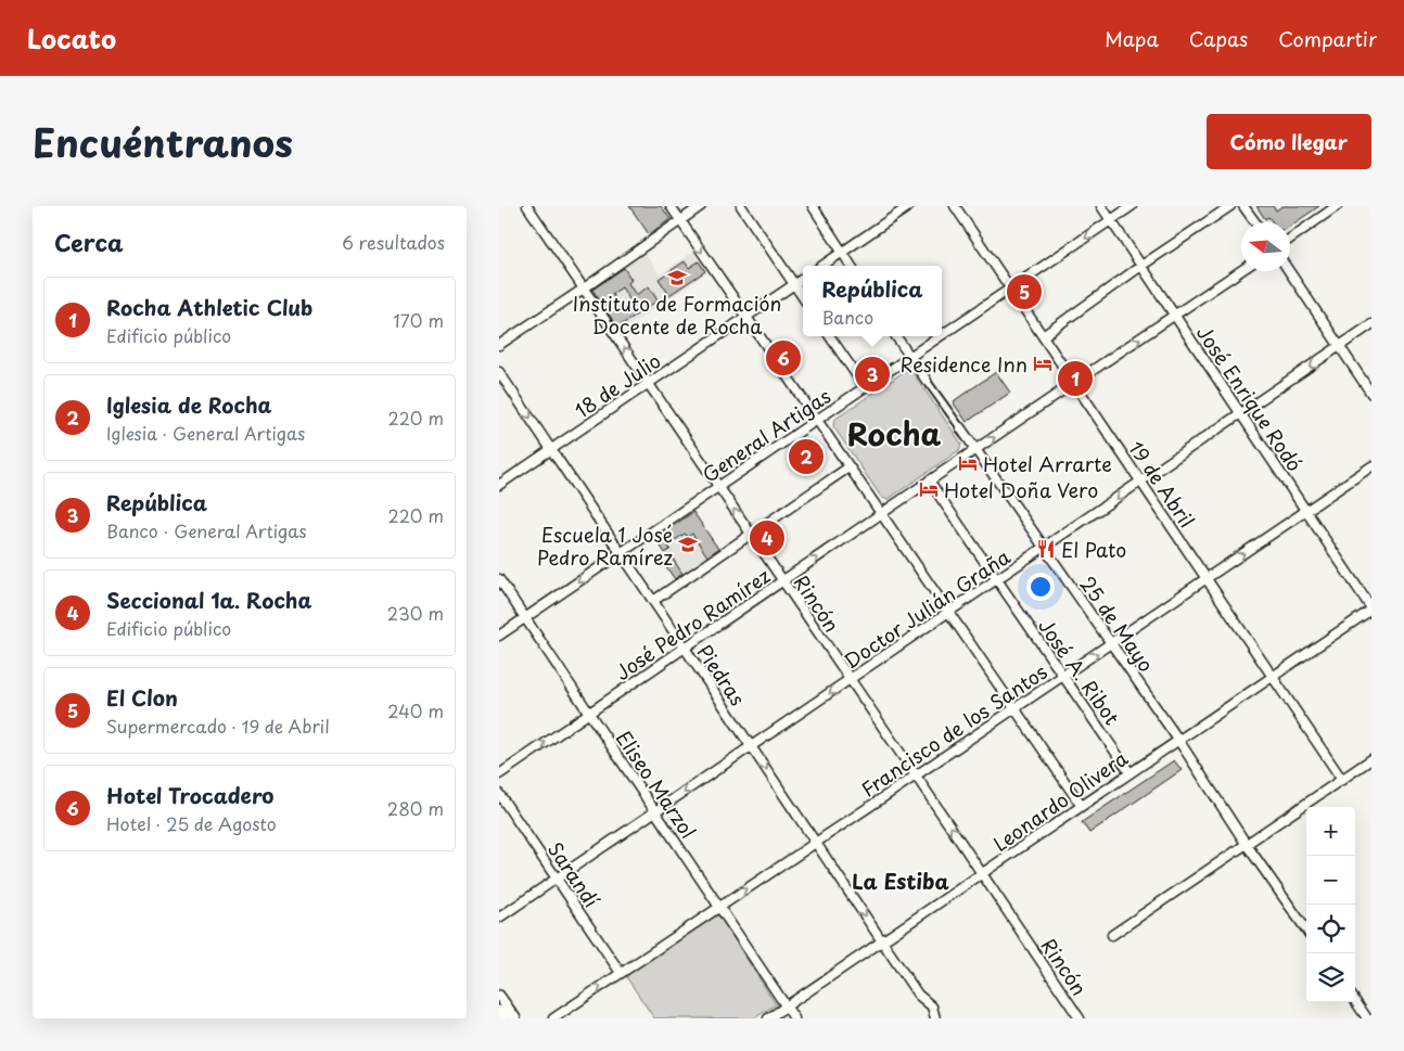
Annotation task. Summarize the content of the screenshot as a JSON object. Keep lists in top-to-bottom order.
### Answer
{
  "streets": {
    "street": [
      "18 de Julio",
      "José Enrique Rodó",
      "General Artigas",
      "19 de Abril",
      "Rincón",
      "Doctor Julián Graña",
      "José Pedro Ramírez",
      "25 de Mayo",
      "José A. Ribot",
      "Piedras",
      "Francisco de los Santos",
      "Eliseo Marzol",
      "Leonardo Olivera",
      "Sarandí"
    ]
  },
  "crossings": [
    ["18 de Julio", "Rincón"],
    ["18 de Julio", "Piedras"],
    ["José Enrique Rodó", "General Artigas"],
    ["José Enrique Rodó", "Doctor Julián Graña"],
    ["José Enrique Rodó", "José Pedro Ramírez"],
    ["José Enrique Rodó", "Francisco de los Santos"],
    ["José Enrique Rodó", "Leonardo Olivera"],
    ["General Artigas", "19 de Abril"],
    ["General Artigas", "Rincón"],
    ["General Artigas", "25 de Mayo"],
    ["General Artigas", "Piedras"],
    ["General Artigas", "Eliseo Marzol"],
    ["19 de Abril", "Doctor Julián Graña"],
    ["19 de Abril", "José Pedro Ramírez"],
    ["19 de Abril", "Francisco de los Santos"],
    ["19 de Abril", "Leonardo Olivera"],
    ["Rincón", "Doctor Julián Graña"],
    ["Rincón", "José Pedro Ramírez"],
    ["Rincón", "Francisco de los Santos"],
    ["Rincón", "Leonardo Olivera"],
    ["Doctor Julián Graña", "25 de Mayo"],
    ["Doctor Julián Graña", "José A. Ribot"],
    ["Doctor Julián Graña", "Piedras"],
    ["Doctor Julián Graña", "Eliseo Marzol"],
    ["Doctor Julián Graña", "Sarandí"],
    ["José Pedro Ramírez", "25 de Mayo"],
    ["José Pedro Ramírez", "José A. Ribot"],
    ["José Pedro Ramírez", "Piedras"],
    ["José Pedro Ramírez", "Eliseo Marzol"],
    ["25 de Mayo", "Francisco de los Santos"],
    ["25 de Mayo", "Leonardo Olivera"],
    ["José A. Ribot", "Francisco de los Santos"],
    ["José A. Ribot", "Leonardo Olivera"],
    ["Piedras", "Francisco de los Santos"],
    ["Piedras", "Leonardo Olivera"],
    ["Francisco de los Santos", "Eliseo Marzol"],
    ["Francisco de los Santos", "Sarandí"],
    ["Eliseo Marzol", "Leonardo Olivera"]
  ],
  "one_way": ["Doctor Julián Graña", "Piedras", "Francisco de los Santos"],
  "districts": ["Rocha", "La Estiba"],
  "places": {
    "school or university": ["Instituto de Formación Docente de Rocha", "Escuela 1 José Pedro Ramírez"],
    "hotel": ["Residence Inn", "Hotel Arrarte", "Hotel Doña Vero"],
    "restaurant": ["El Pato"]
  },
  "north": "left",
  "page": {
    "header": "Locato",
    "nav": ["Mapa", "Capas", "Compartir"],
    "title": "Encuéntranos",
    "buttons": "Cómo llegar",
    "heading": ["Cerca", "6 resultados"],
    "popup": ["República", "Banco"],
    "pins": [
      "5",
      "6",
      "3",
      "1",
      "2",
      "4"
    ],
    "list": [
      {
        "mark": "1",
        "name": "Rocha Athletic Club",
        "note": "Edificio público",
        "value": "170 m"
      },
      {
        "mark": "2",
        "name": "Iglesia de Rocha",
        "note": "Iglesia · General Artigas",
        "value": "220 m"
      },
      {
        "mark": "3",
        "name": "República",
        "note": "Banco · General Artigas",
        "value": "220 m"
      },
      {
        "mark": "4",
        "name": "Seccional 1a. Rocha",
        "note": "Edificio público",
        "value": "230 m"
      },
      {
        "mark": "5",
        "name": "El Clon",
        "note": "Supermercado · 19 de Abril",
        "value": "240 m"
      },
      {
        "mark": "6",
        "name": "Hotel Trocadero",
        "note": "Hotel · 25 de Agosto",
        "value": "280 m"
      }
    ],
    "map_buttons": ["+", "−"]
  }
}
